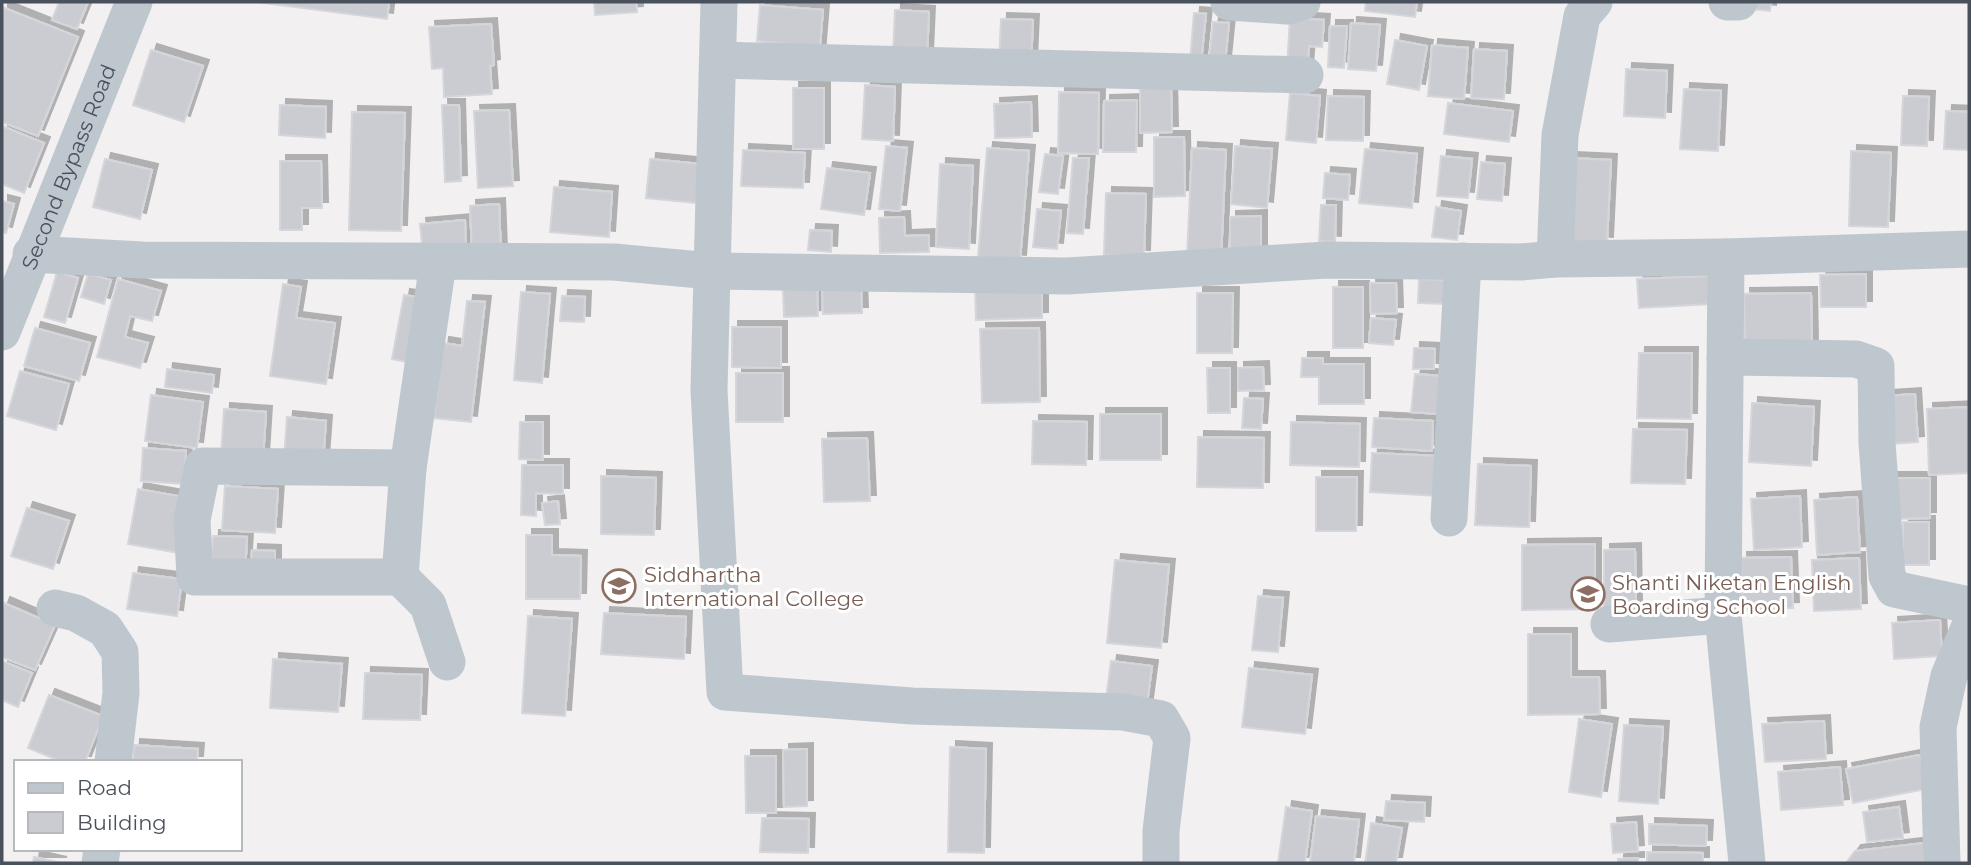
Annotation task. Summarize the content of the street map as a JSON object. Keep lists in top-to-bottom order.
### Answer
{
  "streets": {
    "street": ["Second Bypass Road"]
  },
  "places": {
    "school or university": ["Siddhartha International College", "Shanti Niketan English Boarding School"]
  },
  "legend": ["Road", "Building"]
}
